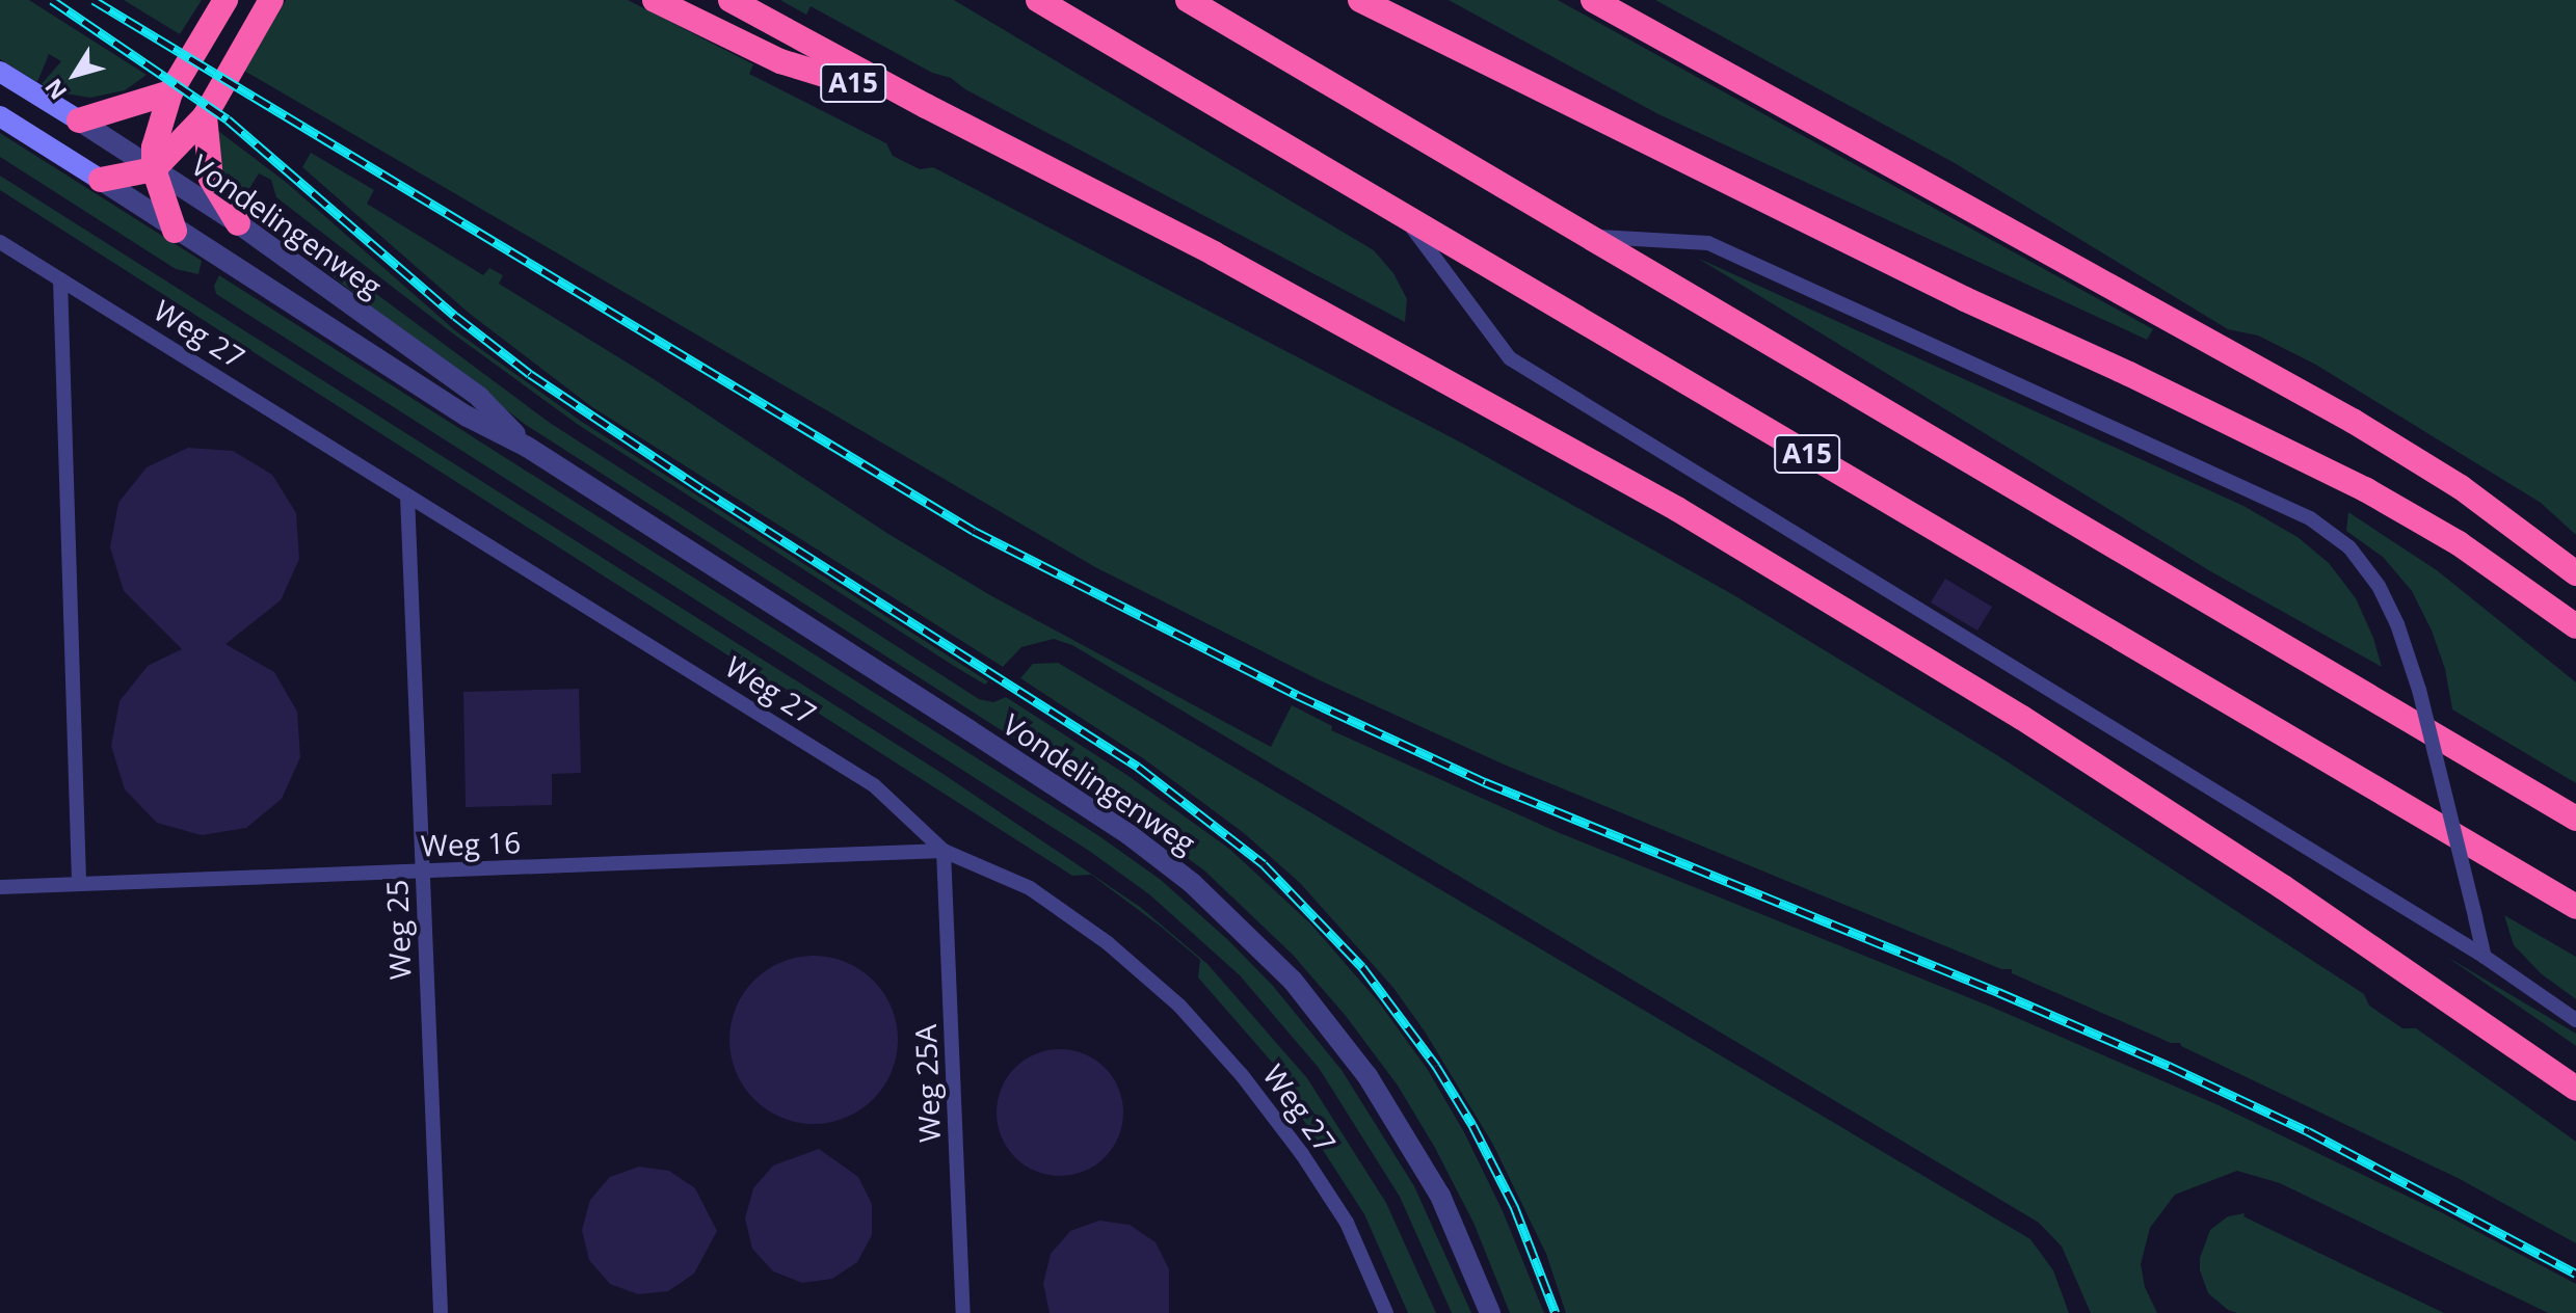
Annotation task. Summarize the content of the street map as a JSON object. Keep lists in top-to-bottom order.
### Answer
{
  "streets": {
    "highway": ["A15"],
    "street": ["Vondelingenweg"],
    "lane": [
      "Weg 27",
      "Weg 16",
      "Weg 25",
      "Weg 25A"
    ]
  },
  "crossings": [
    ["Weg 27", "Weg 16"],
    ["Weg 27", "Weg 25"],
    ["Weg 27", "Weg 25A"],
    ["Weg 16", "Weg 25"],
    ["Weg 16", "Weg 25A"]
  ],
  "north": "bottom left"
}
